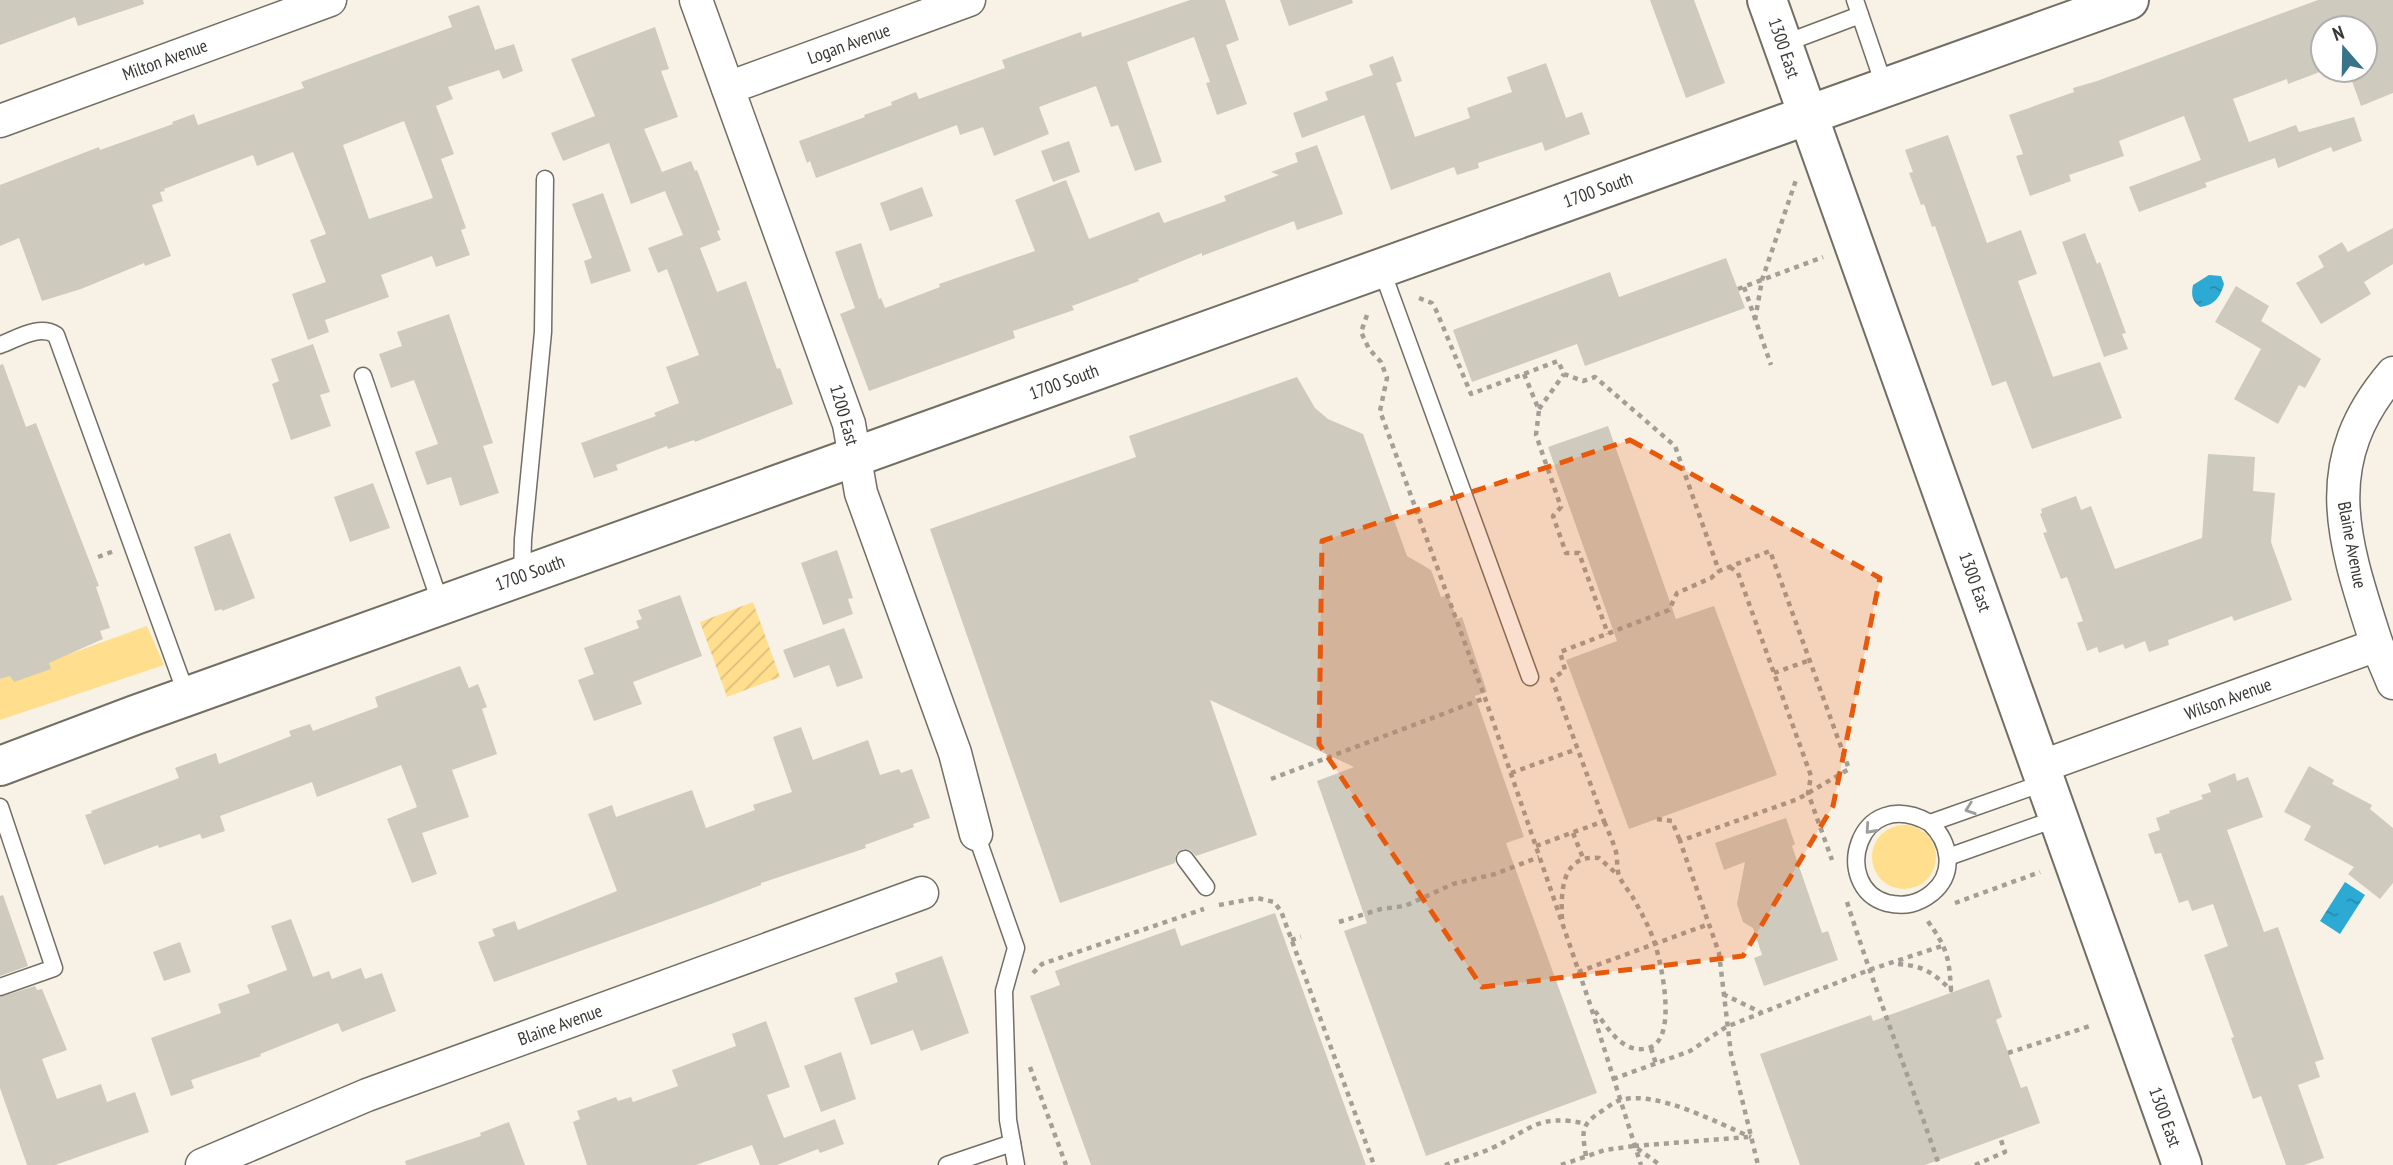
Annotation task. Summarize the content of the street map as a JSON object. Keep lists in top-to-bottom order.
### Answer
{
  "streets": {
    "street": [
      "Logan Avenue",
      "1300 East",
      "Milton Avenue",
      "1700 South",
      "1200 East",
      "Blaine Avenue",
      "Wilson Avenue"
    ]
  },
  "crossings": [
    ["Logan Avenue", "1200 East"],
    ["1300 East", "1700 South"],
    ["1300 East", "Wilson Avenue"],
    ["1700 South", "1200 East"],
    ["Blaine Avenue", "Wilson Avenue"]
  ],
  "north": "top"
}
